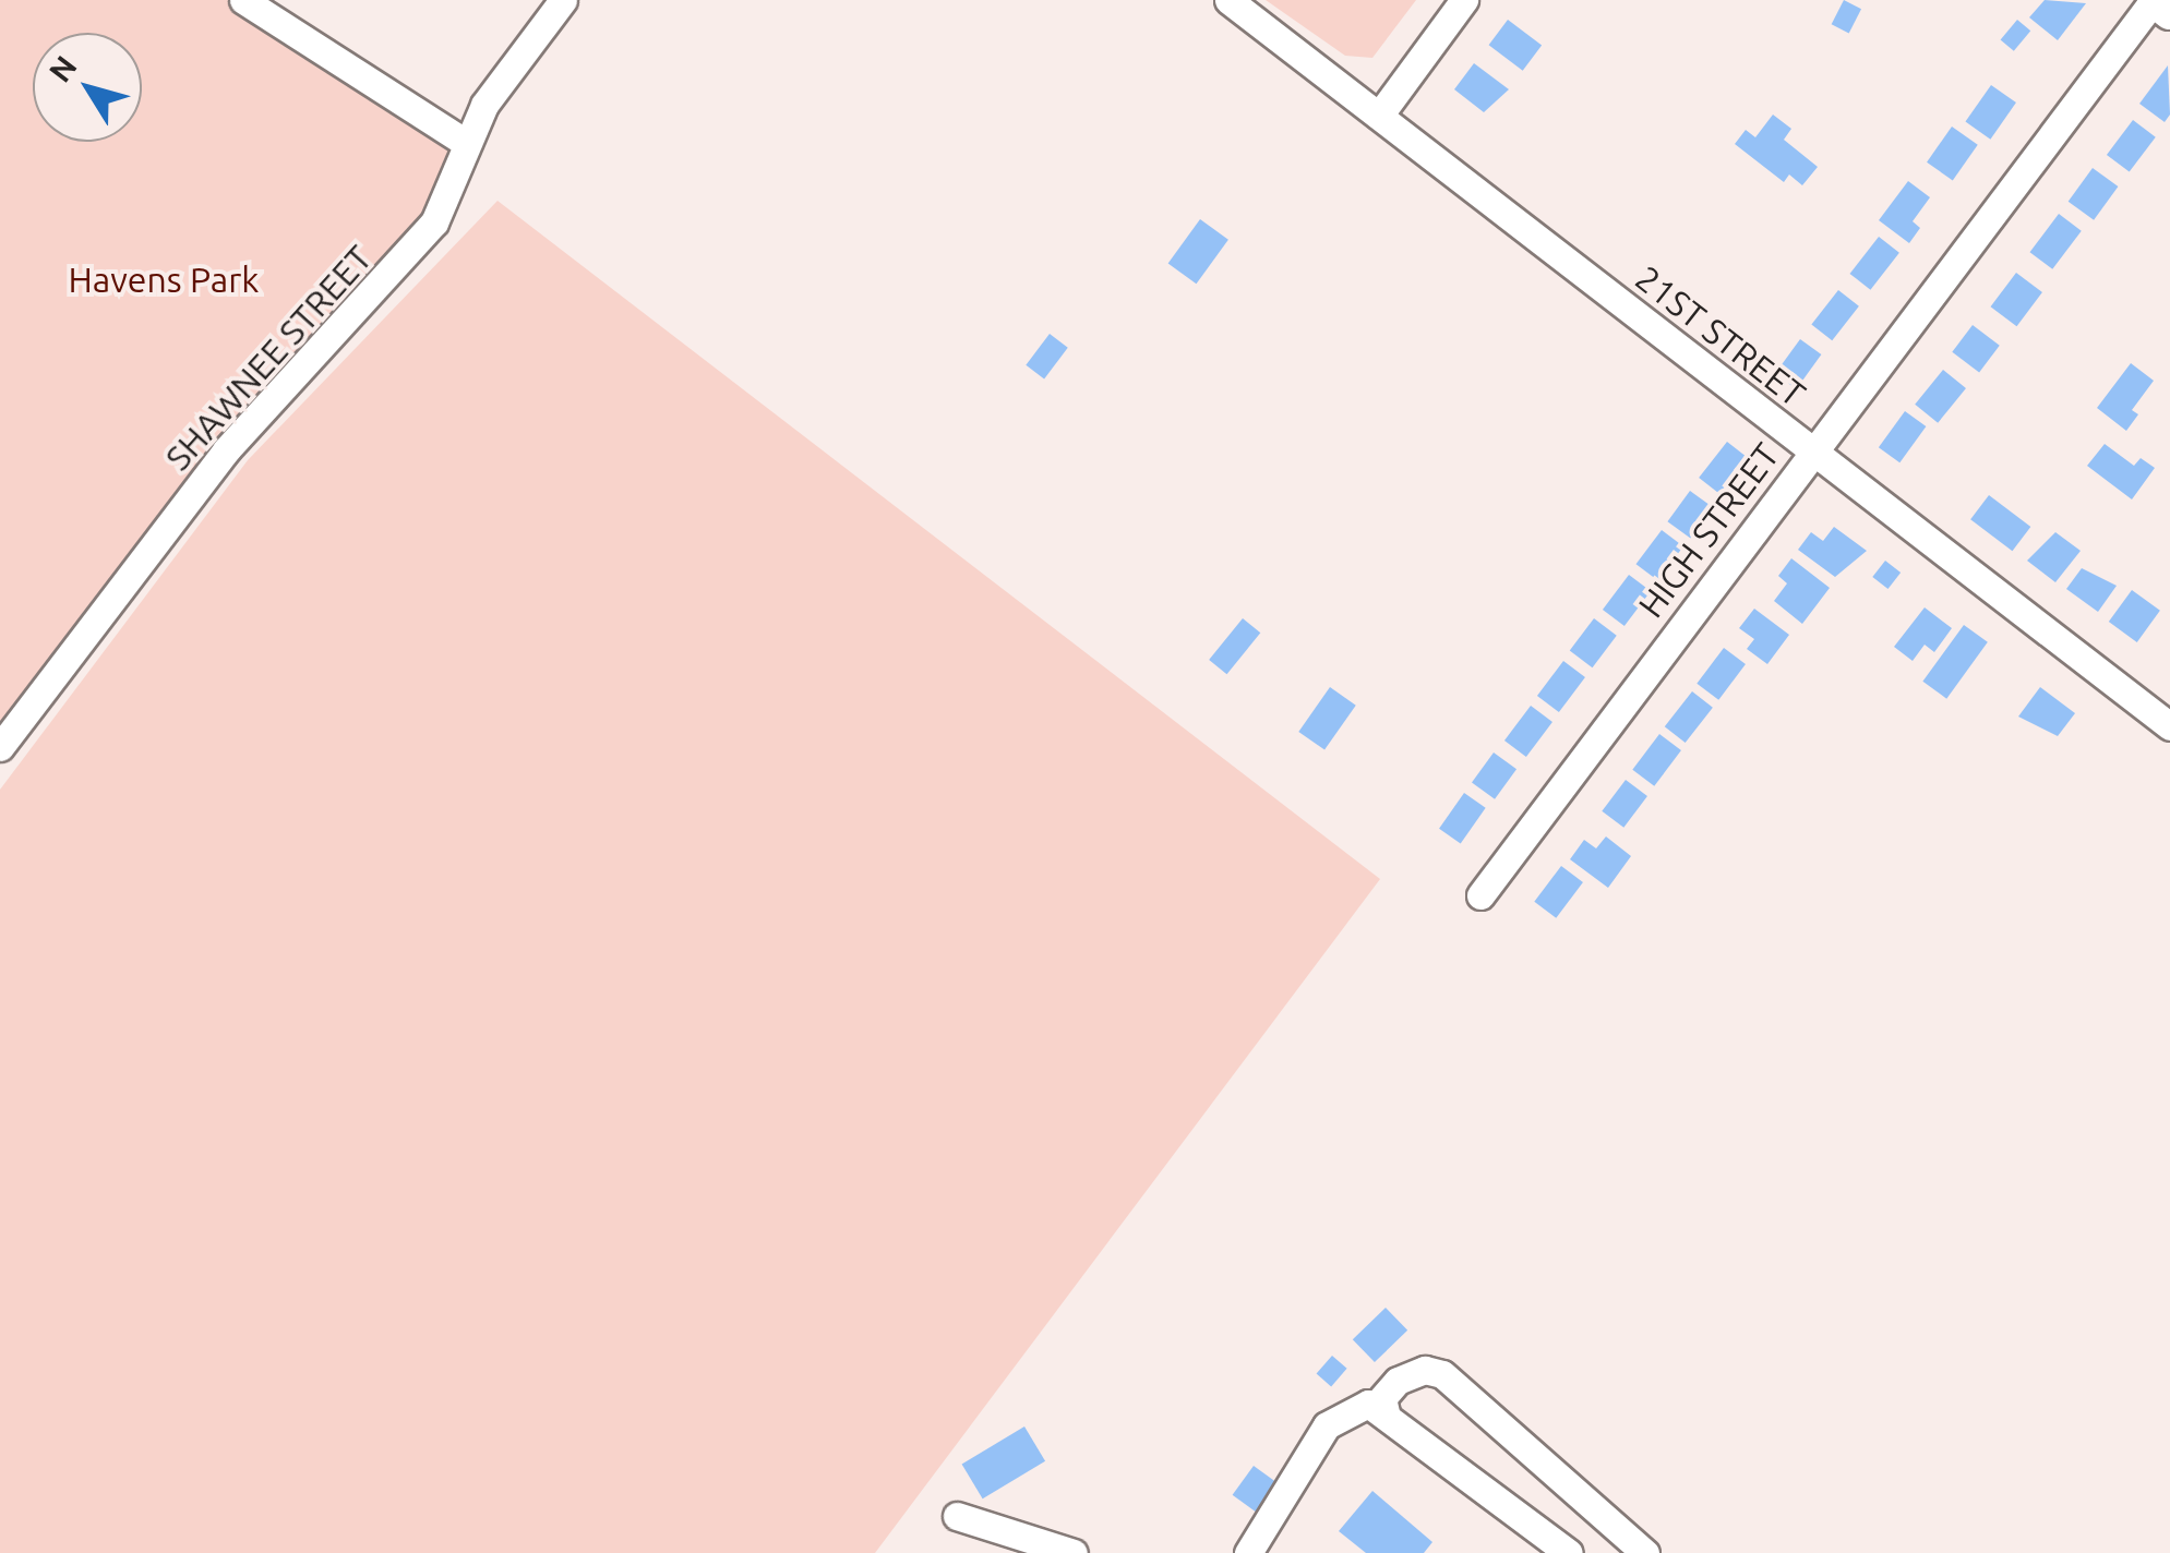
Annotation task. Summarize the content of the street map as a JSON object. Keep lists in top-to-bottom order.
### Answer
{
  "streets": {
    "street": ["21ST STREET", "SHAWNEE STREET", "HIGH STREET"]
  },
  "crossings": [
    ["21ST STREET", "HIGH STREET"]
  ],
  "parks": ["Havens Park"],
  "north": "top left"
}
